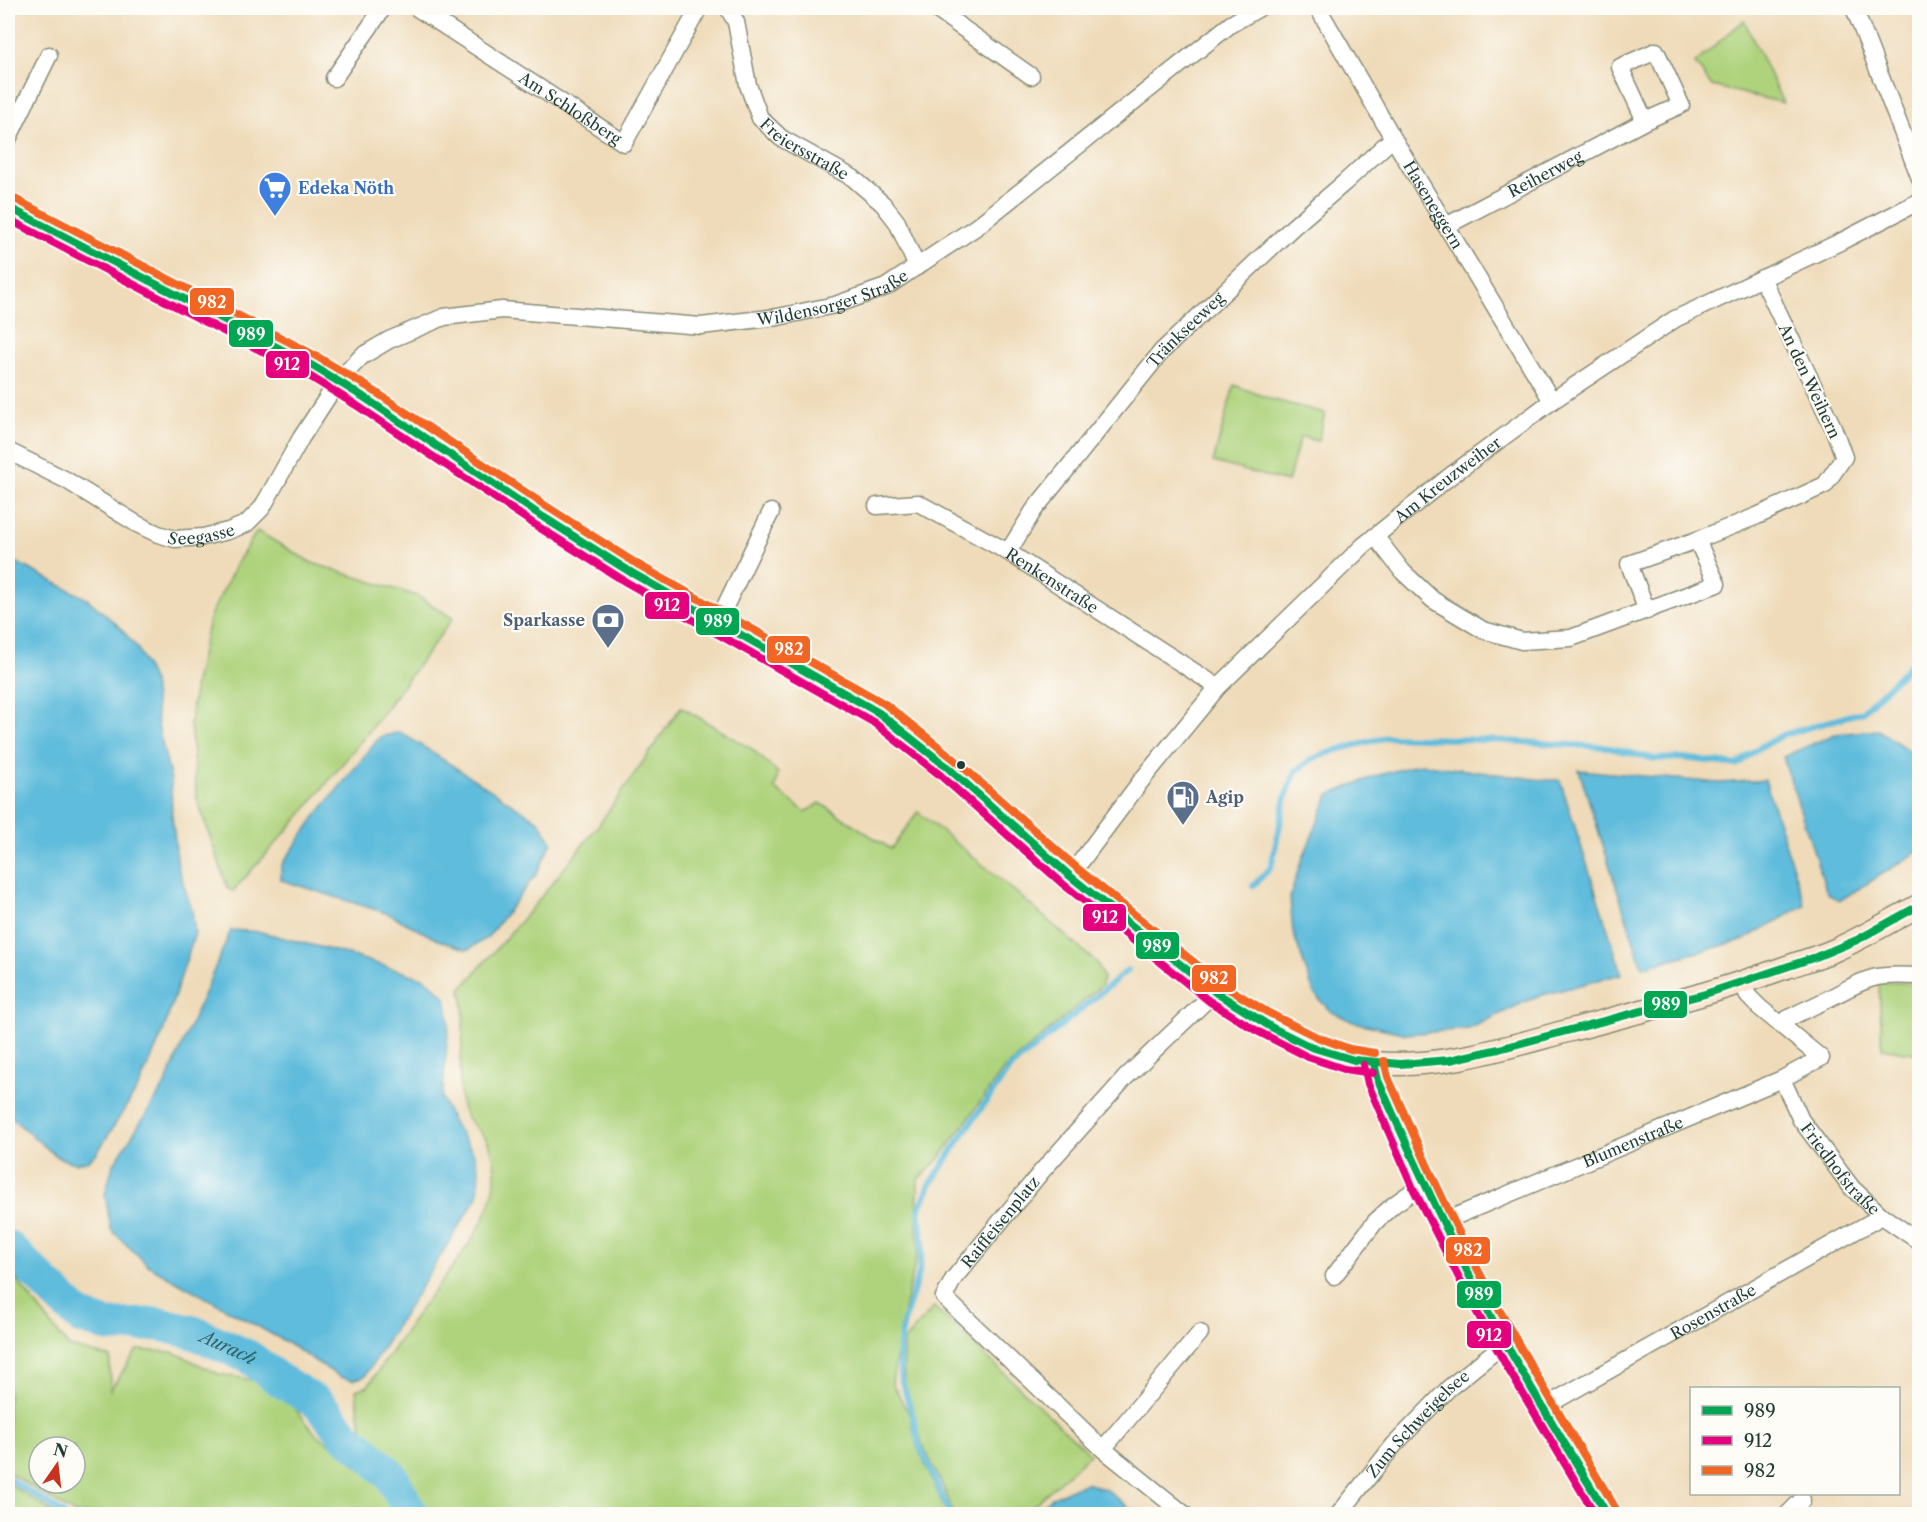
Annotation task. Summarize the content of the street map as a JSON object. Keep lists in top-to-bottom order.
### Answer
{
  "streets": {
    "street": [
      "Am Schloßberg",
      "Freiersstraße",
      "Reiherweg",
      "Haseneggern",
      "Wildensorger Straße",
      "Tränkseeweg",
      "An den Weihern",
      "Am Kreuzweiher",
      "Seegasse",
      "Renkenstraße",
      "Blumenstraße",
      "Friedhofstraße",
      "Raiffeisenplatz",
      "Rosenstraße",
      "Zum Schweigelsee"
    ]
  },
  "crossings": [
    ["Freiersstraße", "Wildensorger Straße"],
    ["Reiherweg", "Haseneggern"],
    ["Haseneggern", "Tränkseeweg"],
    ["Haseneggern", "Am Kreuzweiher"],
    ["Wildensorger Straße", "Seegasse"],
    ["Tränkseeweg", "Renkenstraße"],
    ["An den Weihern", "Am Kreuzweiher"],
    ["Am Kreuzweiher", "Renkenstraße"],
    ["Blumenstraße", "Friedhofstraße"],
    ["Friedhofstraße", "Rosenstraße"]
  ],
  "water": ["Aurach"],
  "places": {
    "supermarket": ["Edeka Nöth"],
    "bank": ["Sparkasse"],
    "fuel station": ["Agip"]
  },
  "lines": ["transit line 982", "transit line 989", "transit line 912"],
  "legend": ["989", "912", "982"],
  "north": "top"
}
